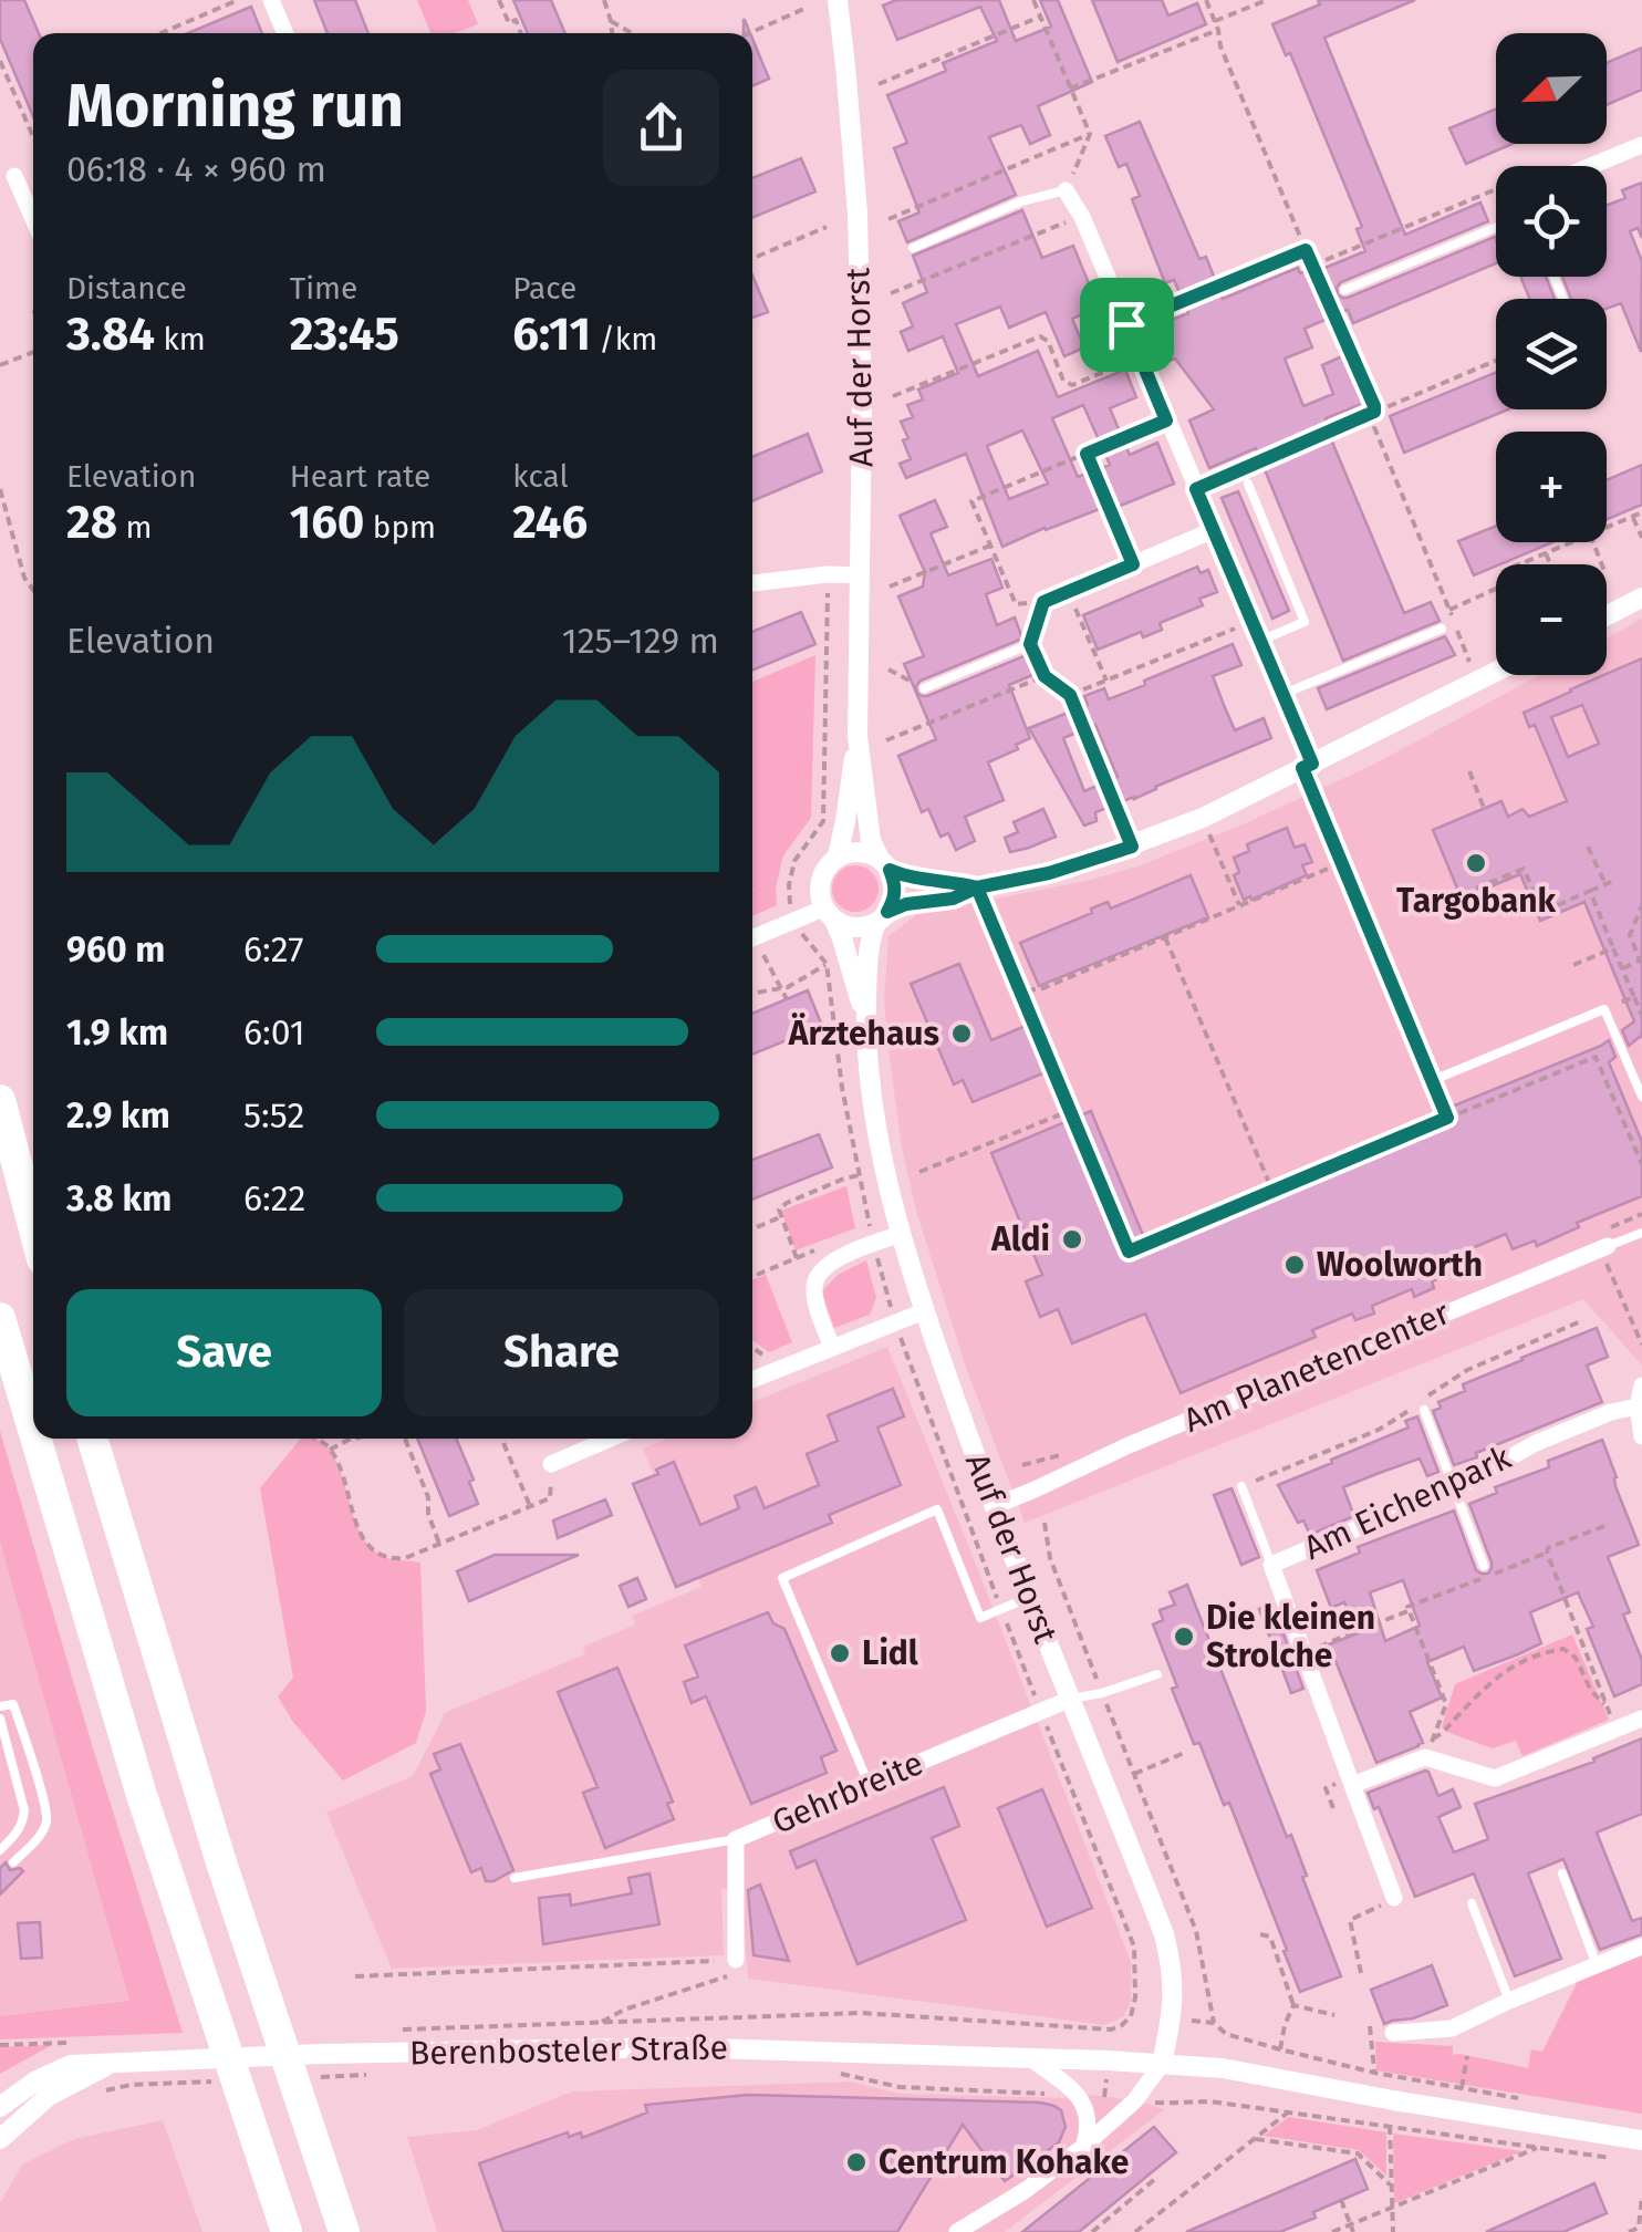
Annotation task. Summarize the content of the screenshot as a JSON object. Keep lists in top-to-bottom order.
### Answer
{
  "streets": {
    "street": [
      "Auf der Horst",
      "Am Planetencenter",
      "Am Eichenpark",
      "Gehrbreite",
      "Berenbosteler Straße"
    ]
  },
  "crossings": [
    ["Auf der Horst", "Am Planetencenter"],
    ["Auf der Horst", "Gehrbreite"],
    ["Auf der Horst", "Berenbosteler Straße"]
  ],
  "places": [
    "Targobank",
    "Ärztehaus",
    "Aldi",
    "Woolworth",
    "Die kleinen Strolche",
    "Lidl",
    "Centrum Kohake"
  ],
  "north": "bottom left",
  "page": {
    "map_buttons": ["+", "−"],
    "heading": ["Morning run", "06:18 · 4 × 960 m"],
    "stats": [
      ["Distance", "3.84 km"],
      ["Time", "23:45"],
      ["Pace", "6:11 /km"],
      ["Elevation", "28 m"],
      ["Heart rate", "160 bpm"],
      ["kcal", "246"]
    ],
    "chart": ["Elevation", "125–129 m"],
    "list": [
      {
        "name": "960 m",
        "note": "6:27"
      },
      {
        "name": "1.9 km",
        "note": "6:01"
      },
      {
        "name": "2.9 km",
        "note": "5:52"
      },
      {
        "name": "3.8 km",
        "note": "6:22"
      }
    ],
    "buttons": ["Save", "Share"]
  }
}
